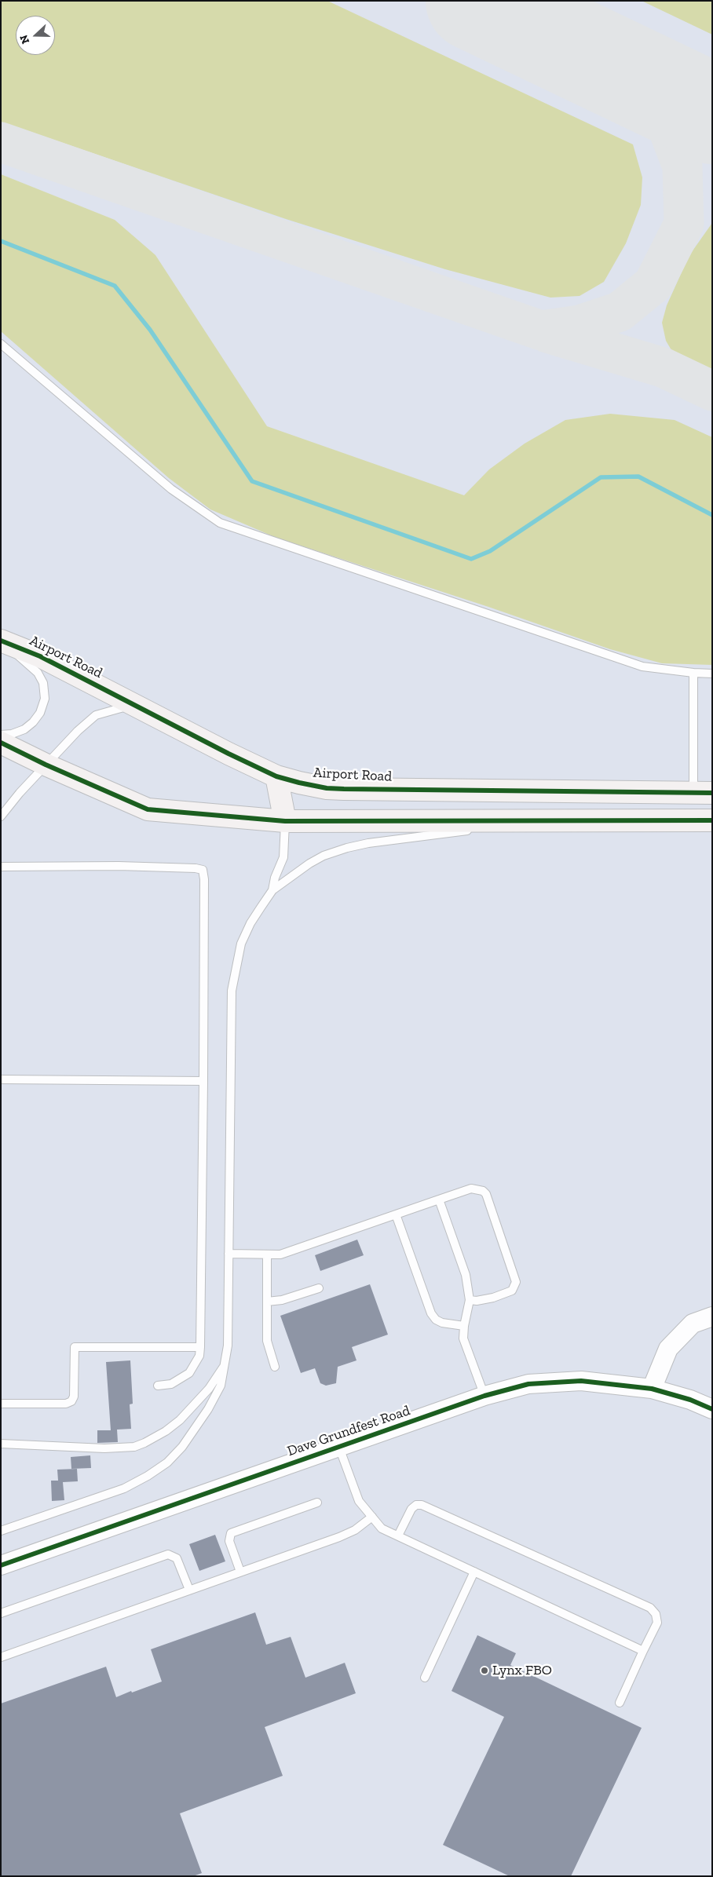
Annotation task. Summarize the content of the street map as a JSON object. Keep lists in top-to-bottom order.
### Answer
{
  "streets": {
    "main road": ["Airport Road"],
    "street": ["Dave Grundfest Road"]
  },
  "places": ["Lynx FBO"],
  "north": "left"
}
